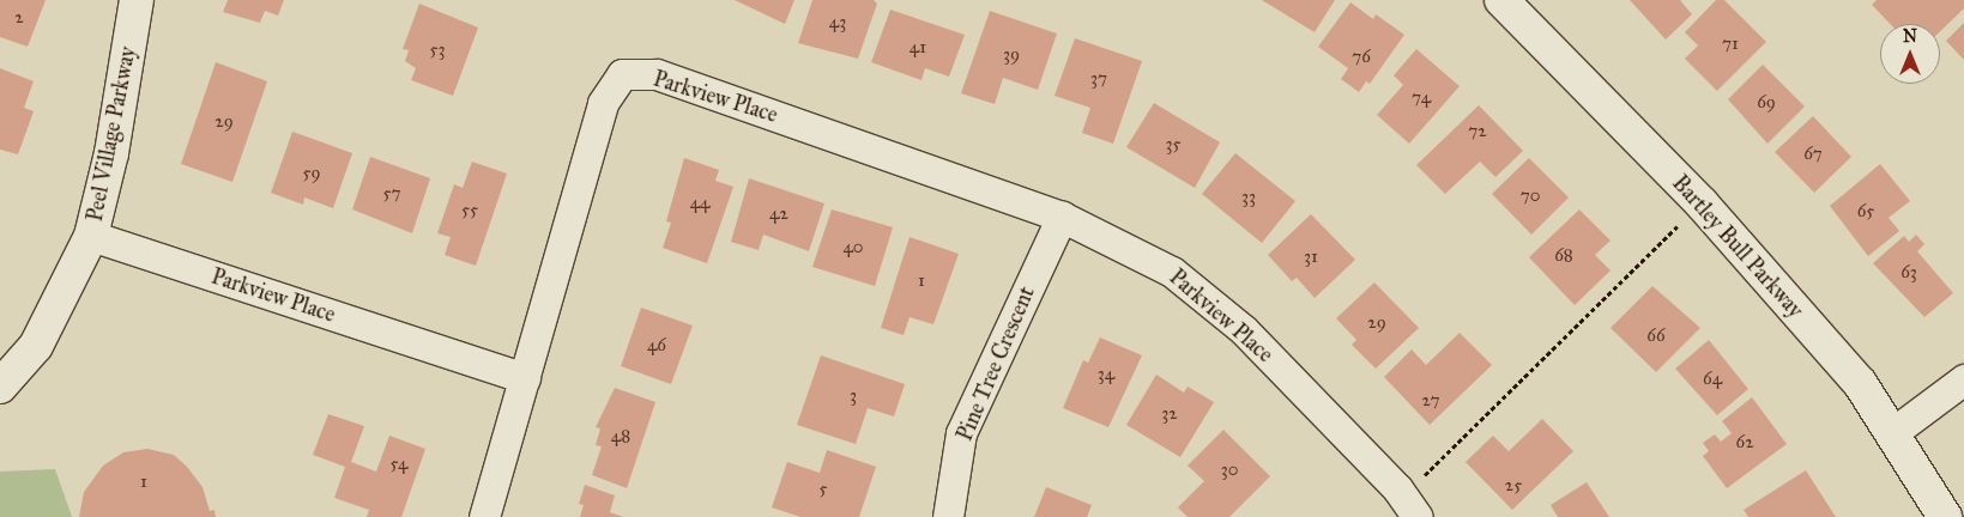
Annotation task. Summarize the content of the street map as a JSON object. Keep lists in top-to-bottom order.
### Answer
{
  "streets": {
    "street": [
      "Parkview Place",
      "Peel Village Parkway",
      "Bartley Bull Parkway",
      "Pine Tree Crescent"
    ]
  },
  "crossings": [
    ["Parkview Place", "Peel Village Parkway"],
    ["Parkview Place", "Pine Tree Crescent"]
  ],
  "house_numbers": [
    "2",
    "43",
    "71",
    "41",
    "53",
    "39",
    "76",
    "37",
    "74",
    "69",
    "29",
    "72",
    "35",
    "67",
    "59",
    "57",
    "70",
    "33",
    "44",
    "55",
    "65",
    "42",
    "40",
    "68",
    "31",
    "63",
    "1",
    "29",
    "66",
    "46",
    "34",
    "64",
    "3",
    "27",
    "32",
    "48",
    "62",
    "54",
    "30",
    "1",
    "25",
    "5"
  ],
  "north": "top"
}
